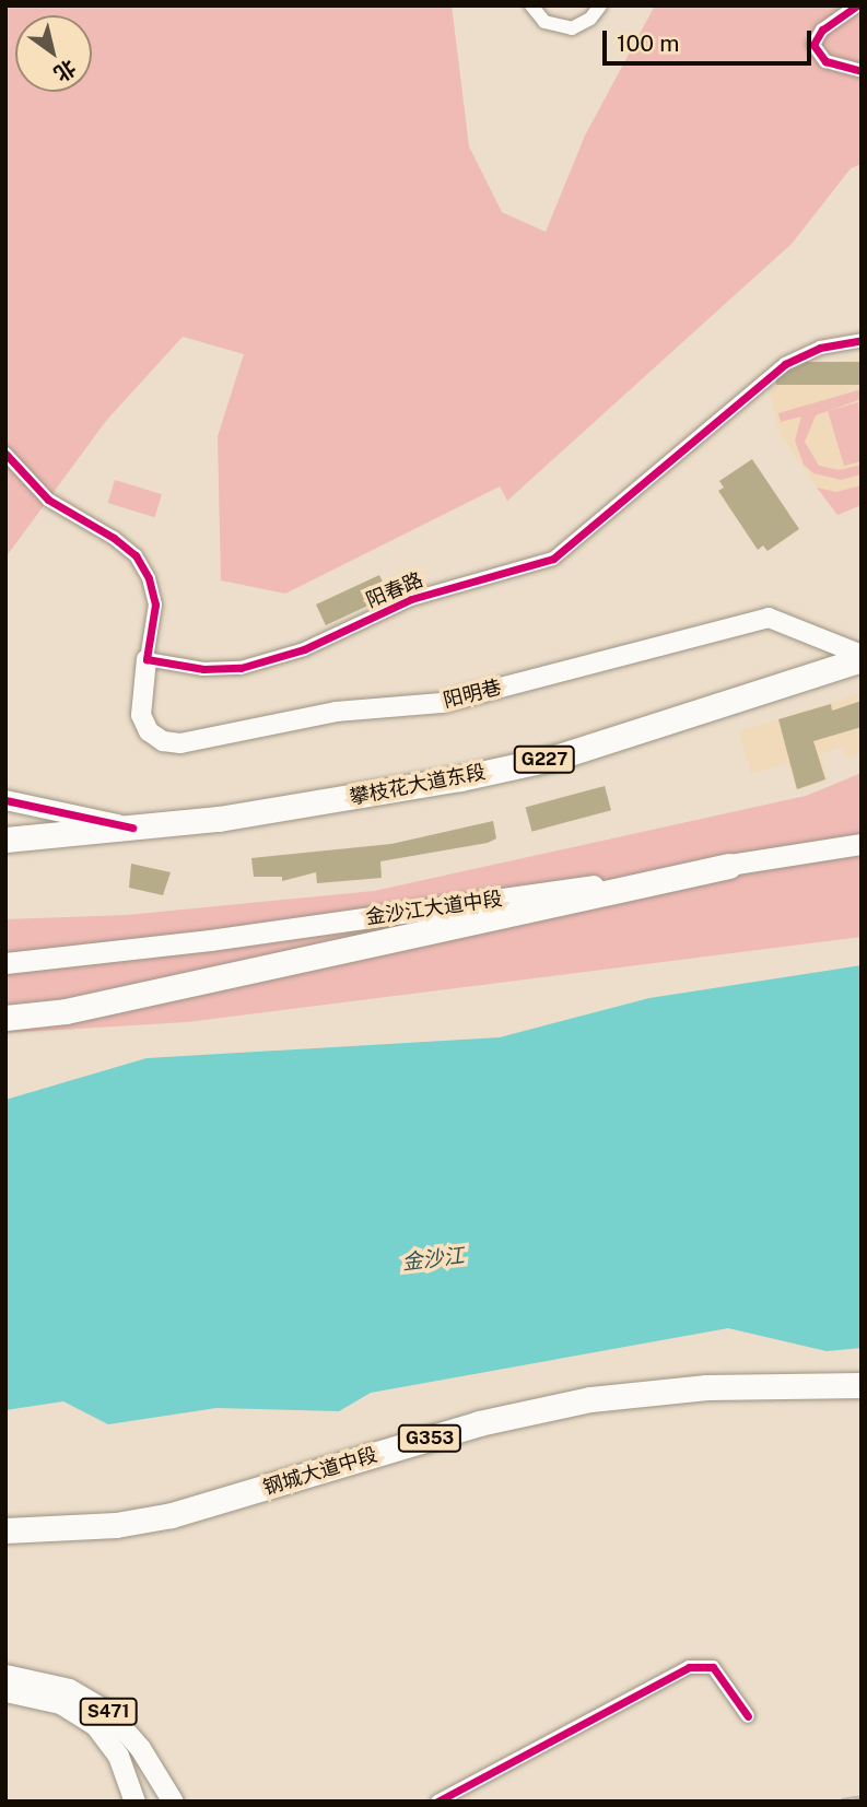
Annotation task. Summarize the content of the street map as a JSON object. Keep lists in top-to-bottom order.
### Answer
{
  "streets": {
    "highway": [
      "G227",
      "攀枝花大道东段",
      "G353",
      "钢城大道中段"
    ],
    "main road": ["金沙江大道中段", "S471"],
    "street": ["阳春路", "阳明巷"]
  },
  "crossings": [
    ["阳春路", "阳明巷"],
    ["阳明巷", "攀枝花大道东段"]
  ],
  "water": ["金沙江"],
  "scale_bar": "100 m",
  "north": "bottom right"
}
